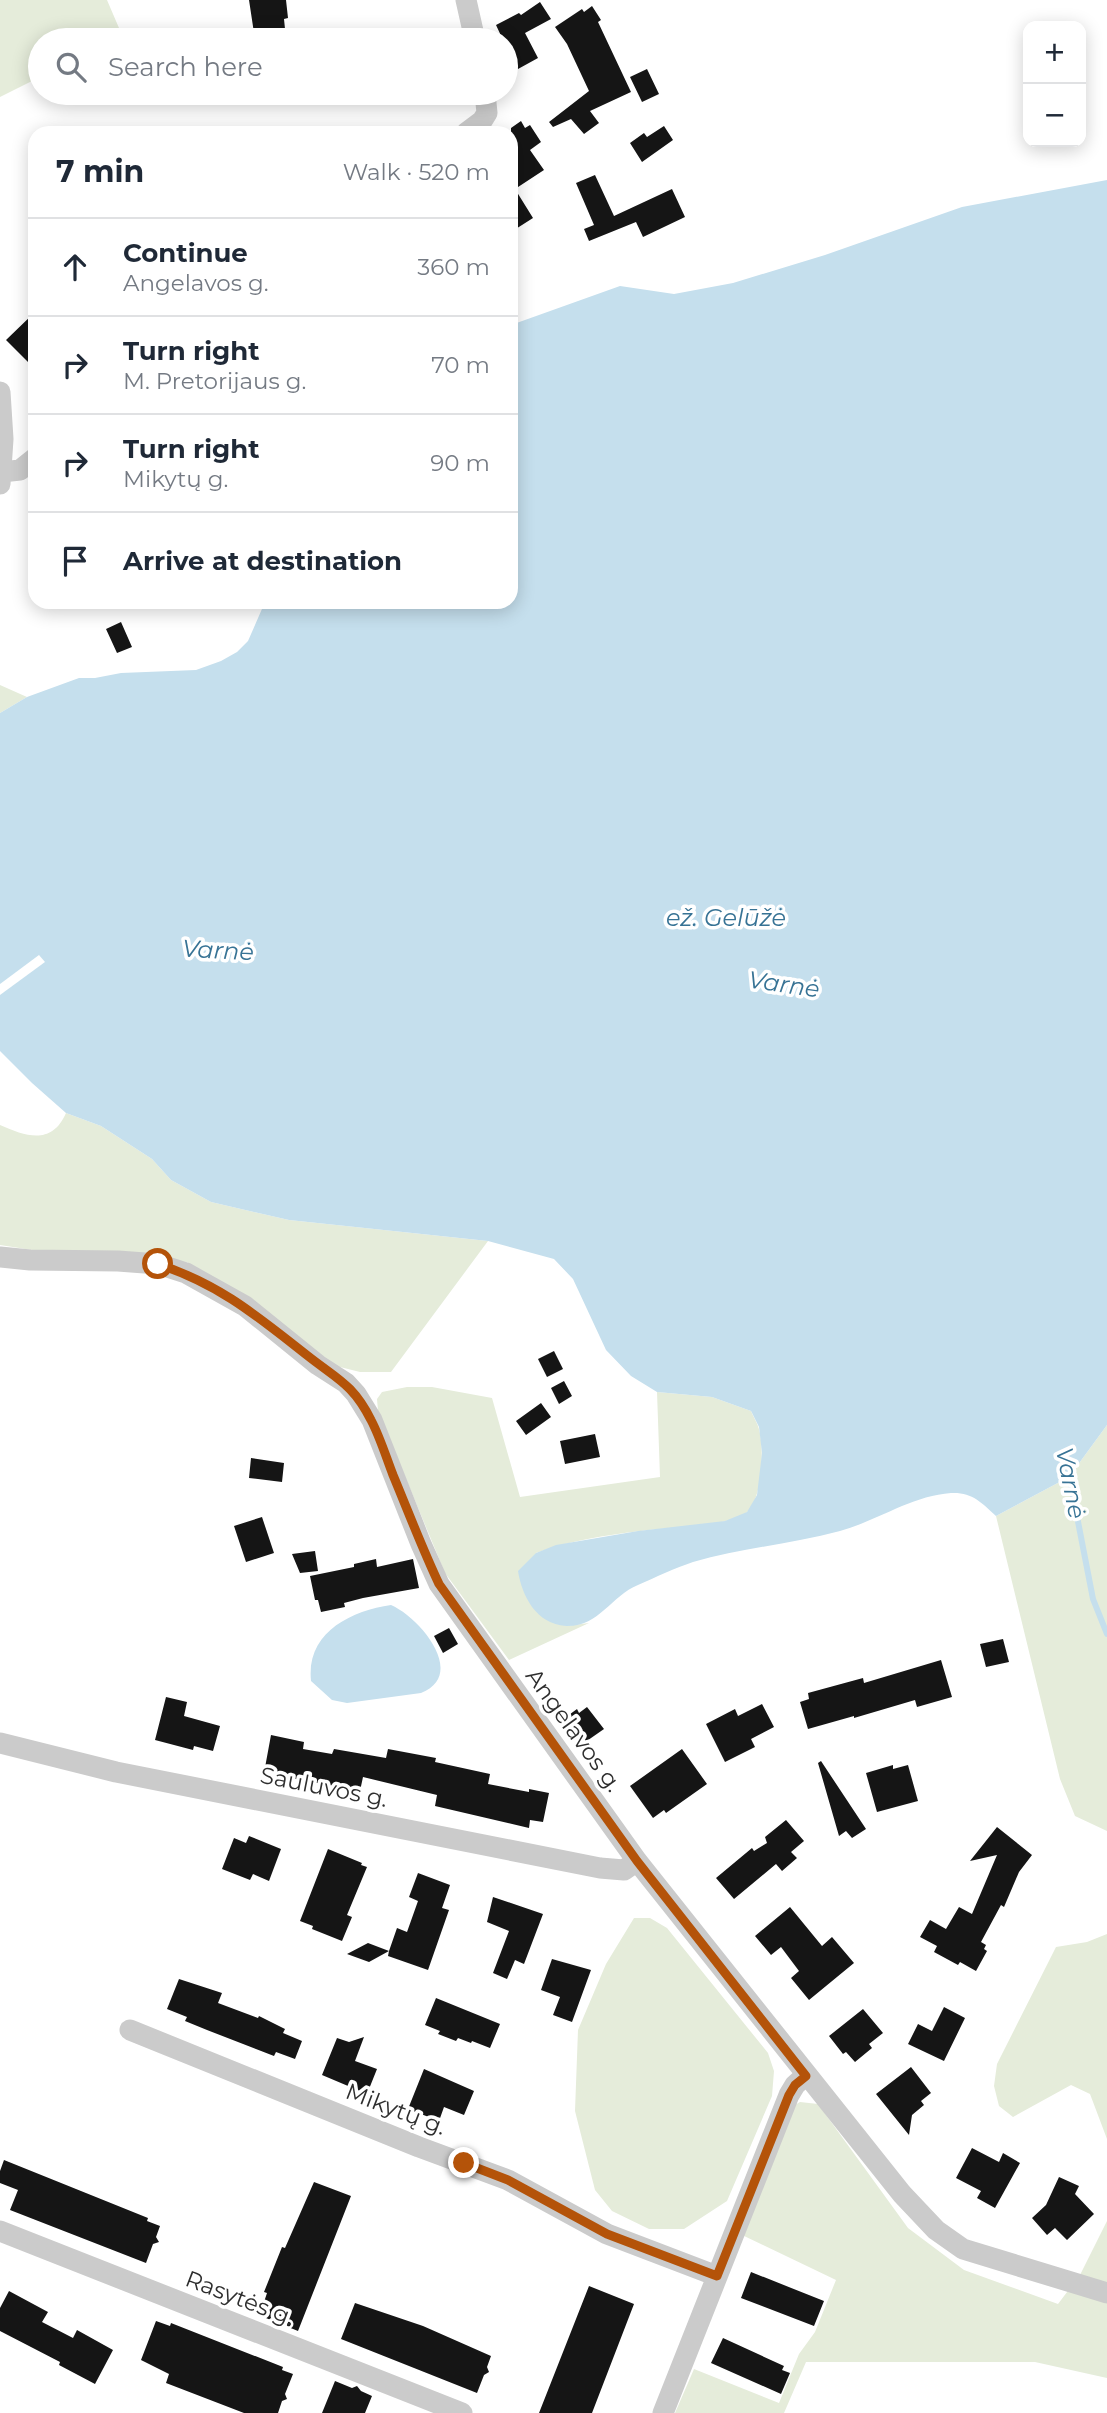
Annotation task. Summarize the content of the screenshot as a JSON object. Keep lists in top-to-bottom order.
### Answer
{
  "streets": {
    "street": [
      "Angelavos g.",
      "Sauluvos g.",
      "Mikytų g.",
      "Rasytės g."
    ]
  },
  "crossings": [
    ["Angelavos g.", "Sauluvos g."]
  ],
  "water": ["ež. Gelūžė", "Varnė"],
  "page": {
    "map_buttons": ["+", "−"],
    "search": "Search here",
    "heading": ["7 min", "Walk · 520 m"],
    "list": [
      ["Continue", "Angelavos g.", "360 m"],
      ["Turn right", "M. Pretorijaus g.", "70 m"],
      ["Turn right", "Mikytų g.", "90 m"],
      "Arrive at destination"
    ]
  }
}
